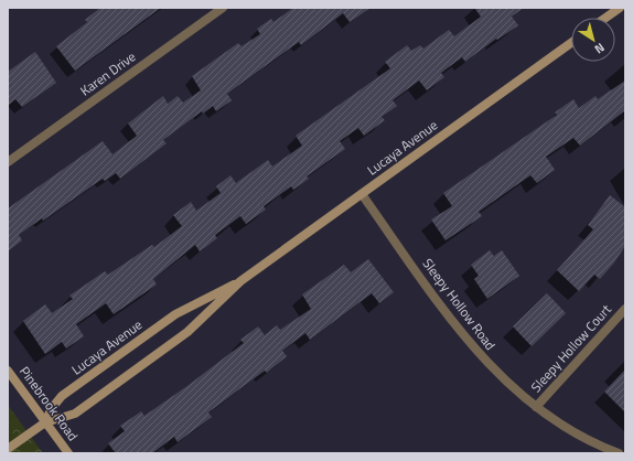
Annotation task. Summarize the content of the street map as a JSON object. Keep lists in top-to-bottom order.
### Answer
{
  "streets": {
    "street": [
      "Karen Drive",
      "Lucaya Avenue",
      "Sleepy Hollow Road",
      "Sleepy Hollow Court",
      "Pinebrook Road"
    ]
  },
  "crossings": [
    ["Lucaya Avenue", "Sleepy Hollow Road"],
    ["Lucaya Avenue", "Pinebrook Road"],
    ["Sleepy Hollow Road", "Sleepy Hollow Court"]
  ],
  "north": "bottom right"
}
